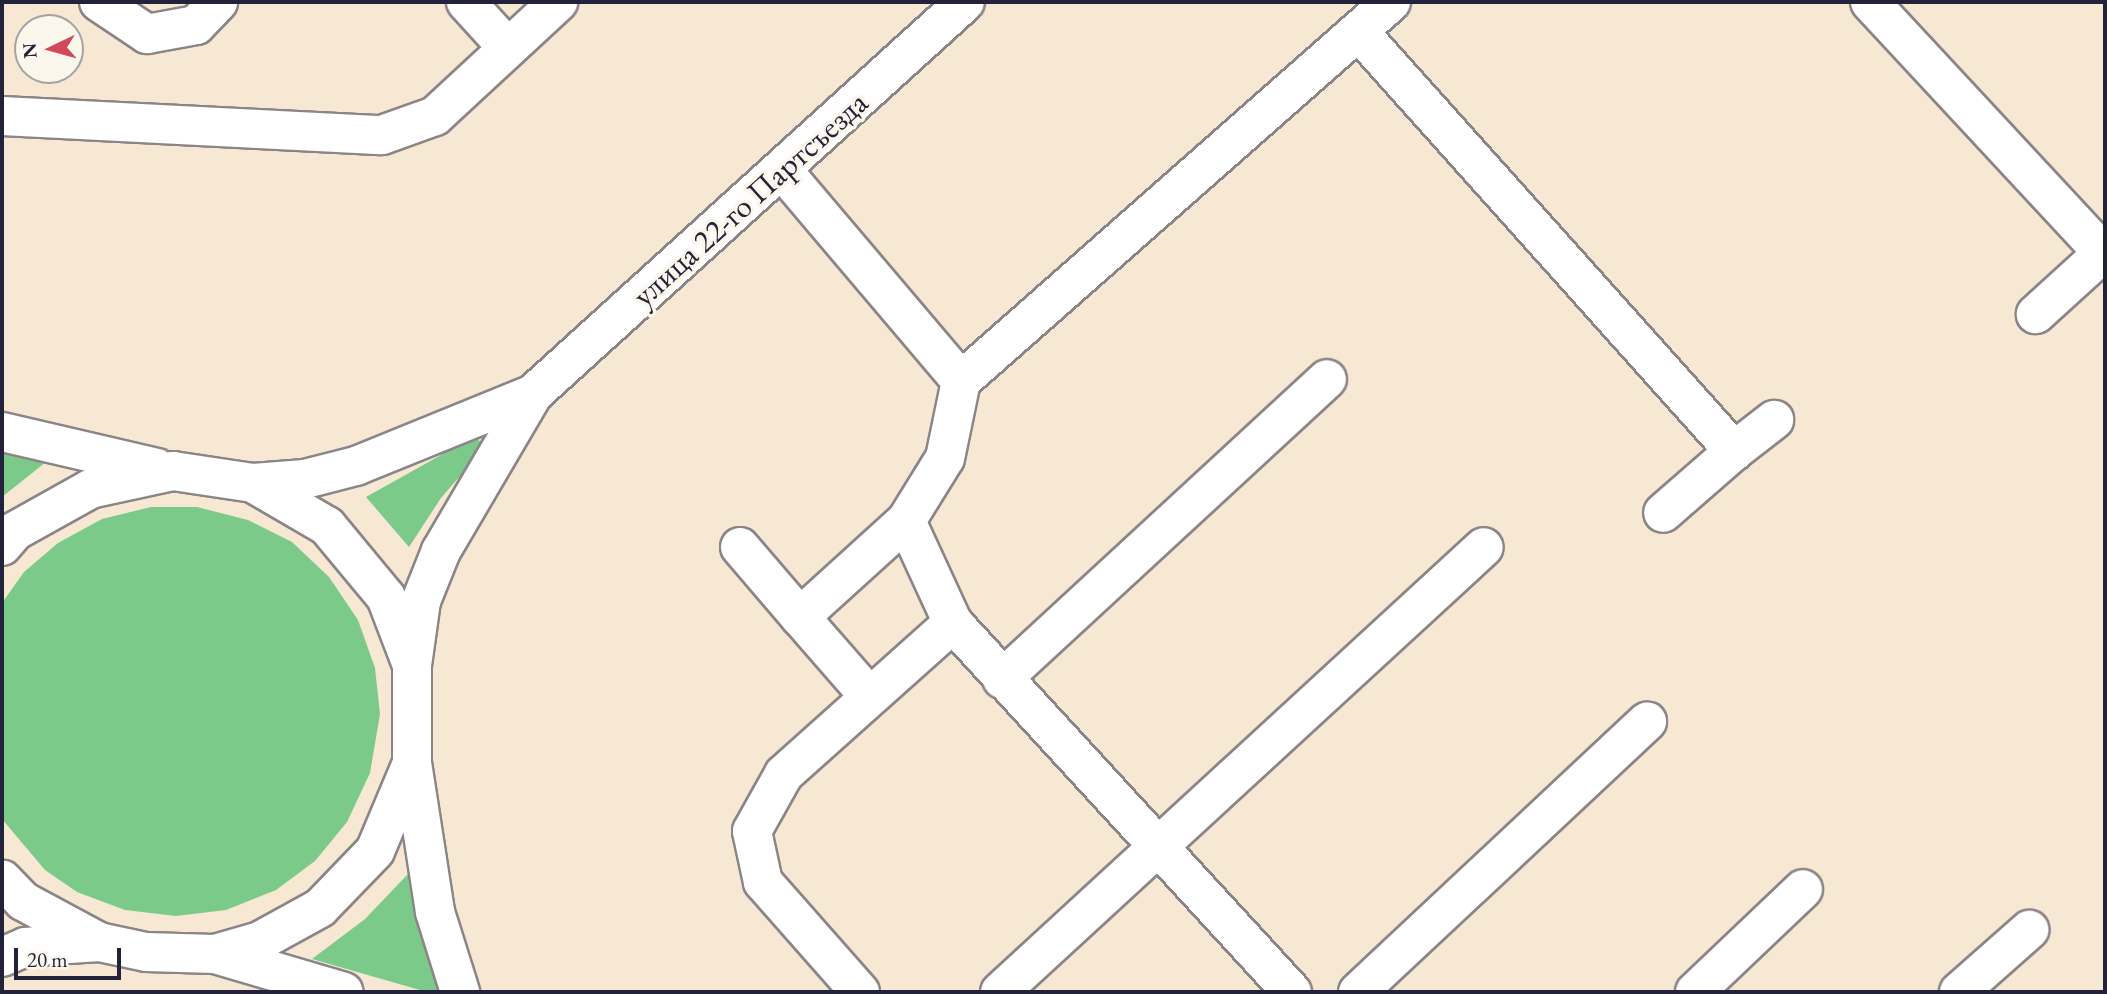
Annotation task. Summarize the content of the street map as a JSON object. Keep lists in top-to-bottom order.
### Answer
{
  "streets": {
    "main road": ["улица 22-го Партсъезда"]
  },
  "scale_bar": "20 m",
  "north": "left"
}
